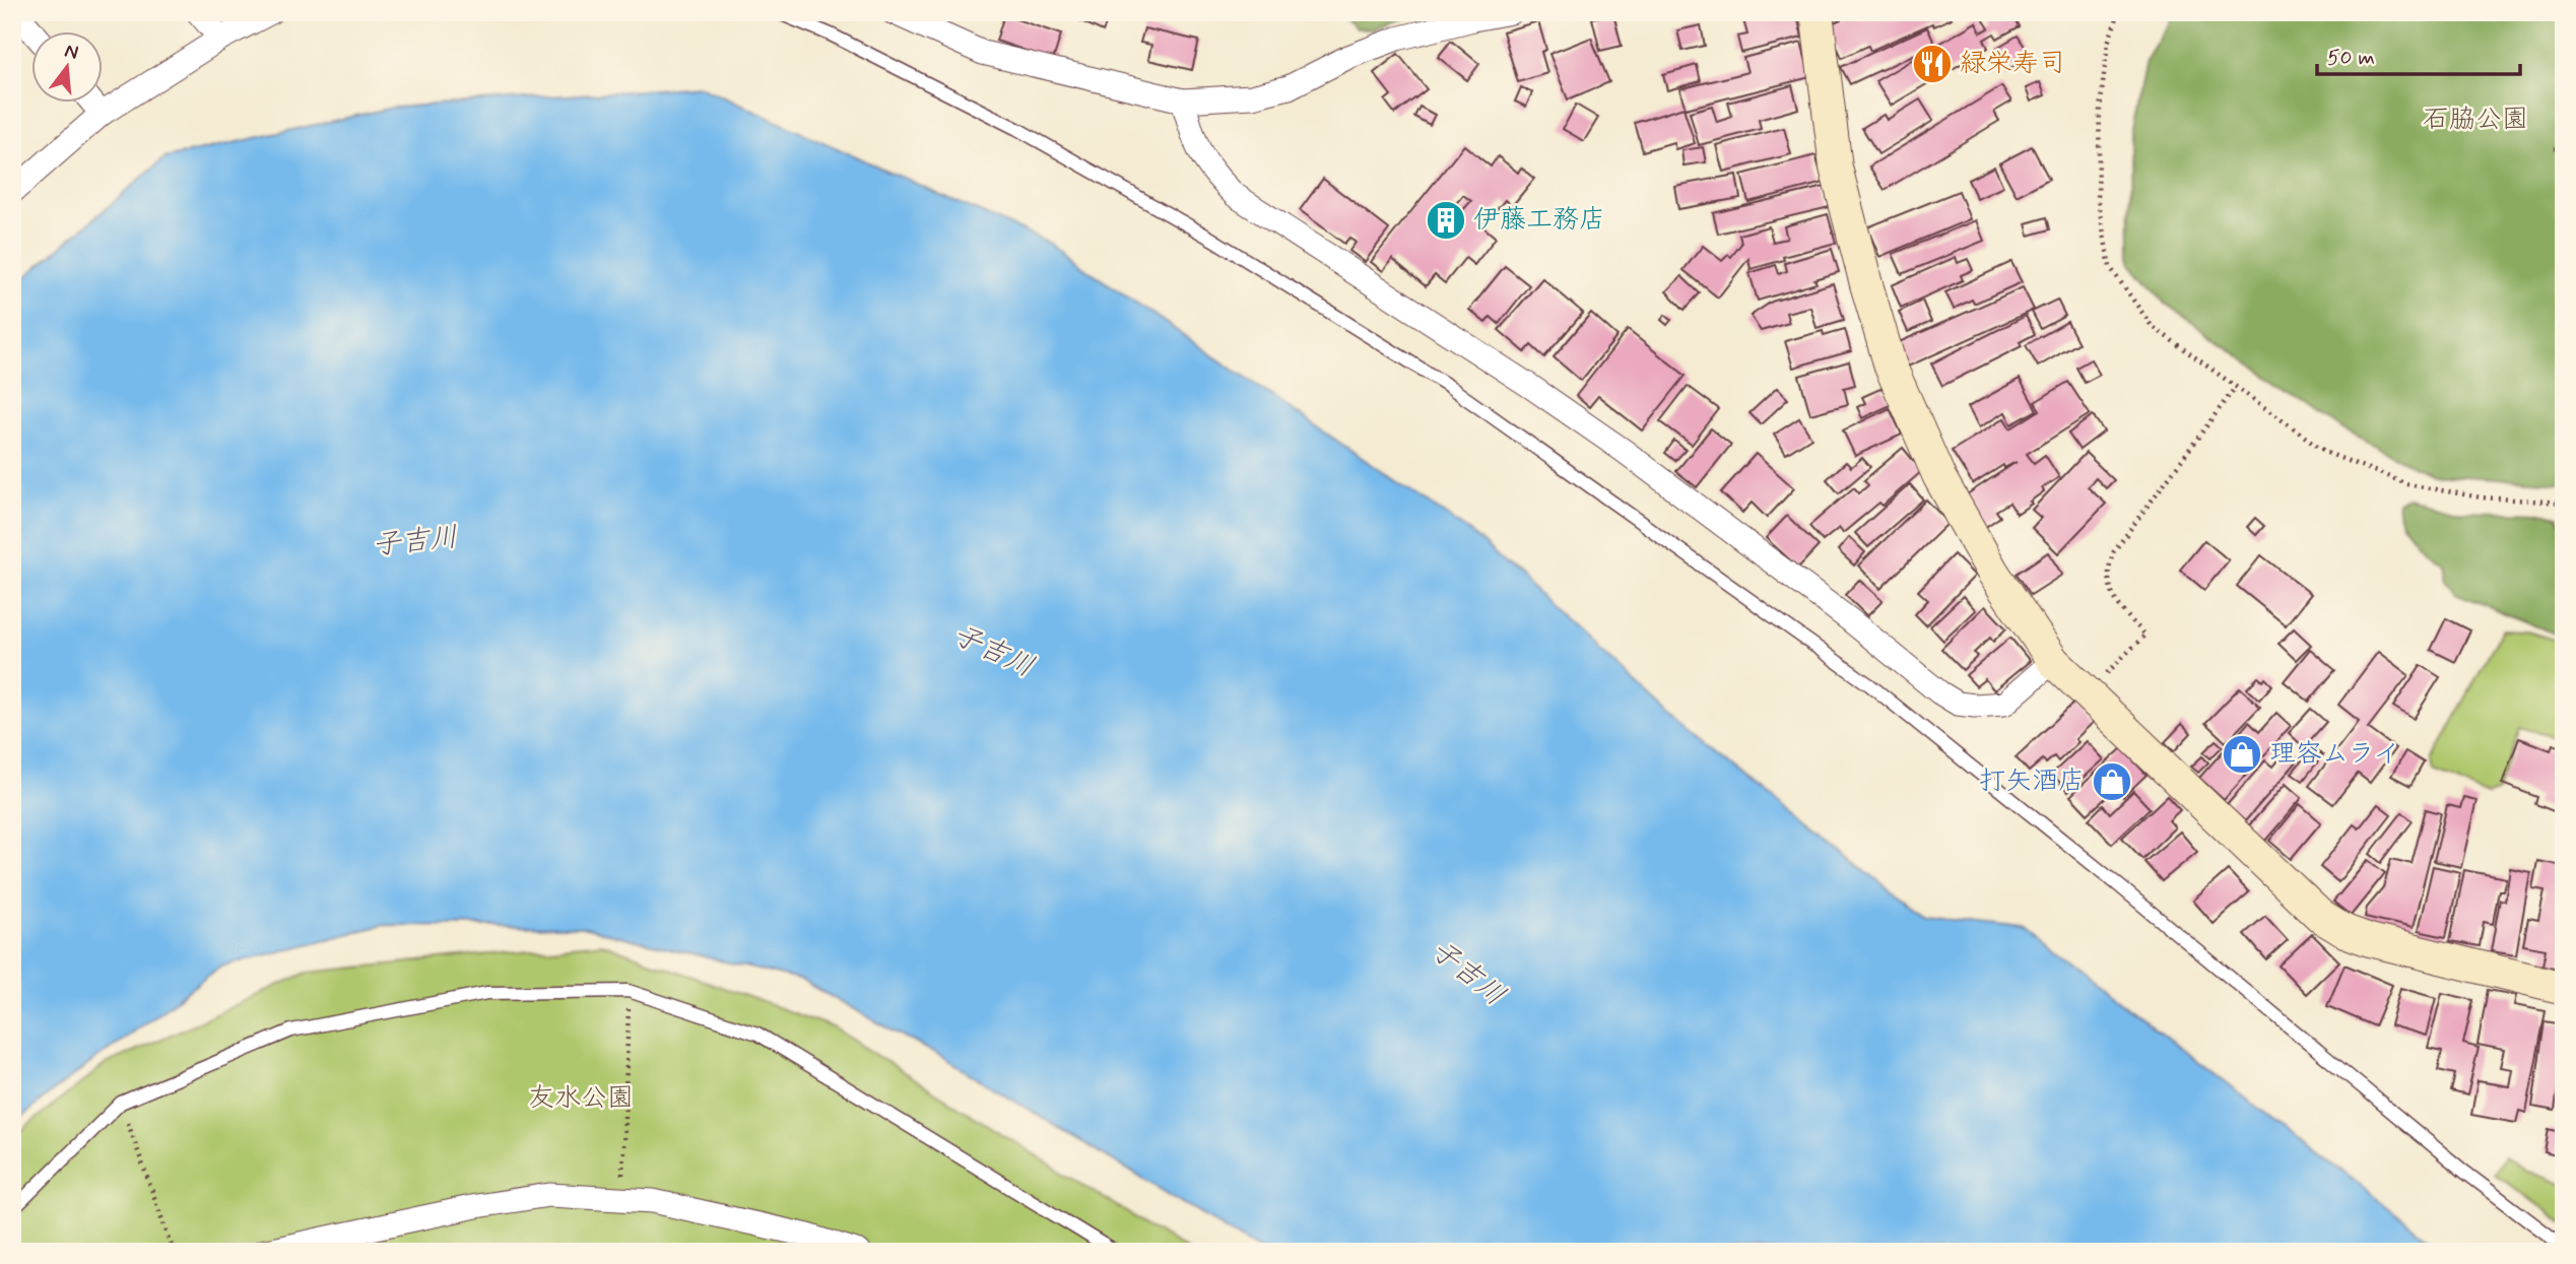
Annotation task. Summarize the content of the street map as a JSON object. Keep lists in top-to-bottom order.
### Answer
{
  "water": ["子吉川"],
  "parks": ["石脇公園", "友水公園"],
  "places": {
    "restaurant": ["緑栄寿司"],
    "building": ["伊藤工務店"],
    "shop": ["理容ムライ", "打矢酒店"]
  },
  "scale_bar": "50 m",
  "north": "top"
}
